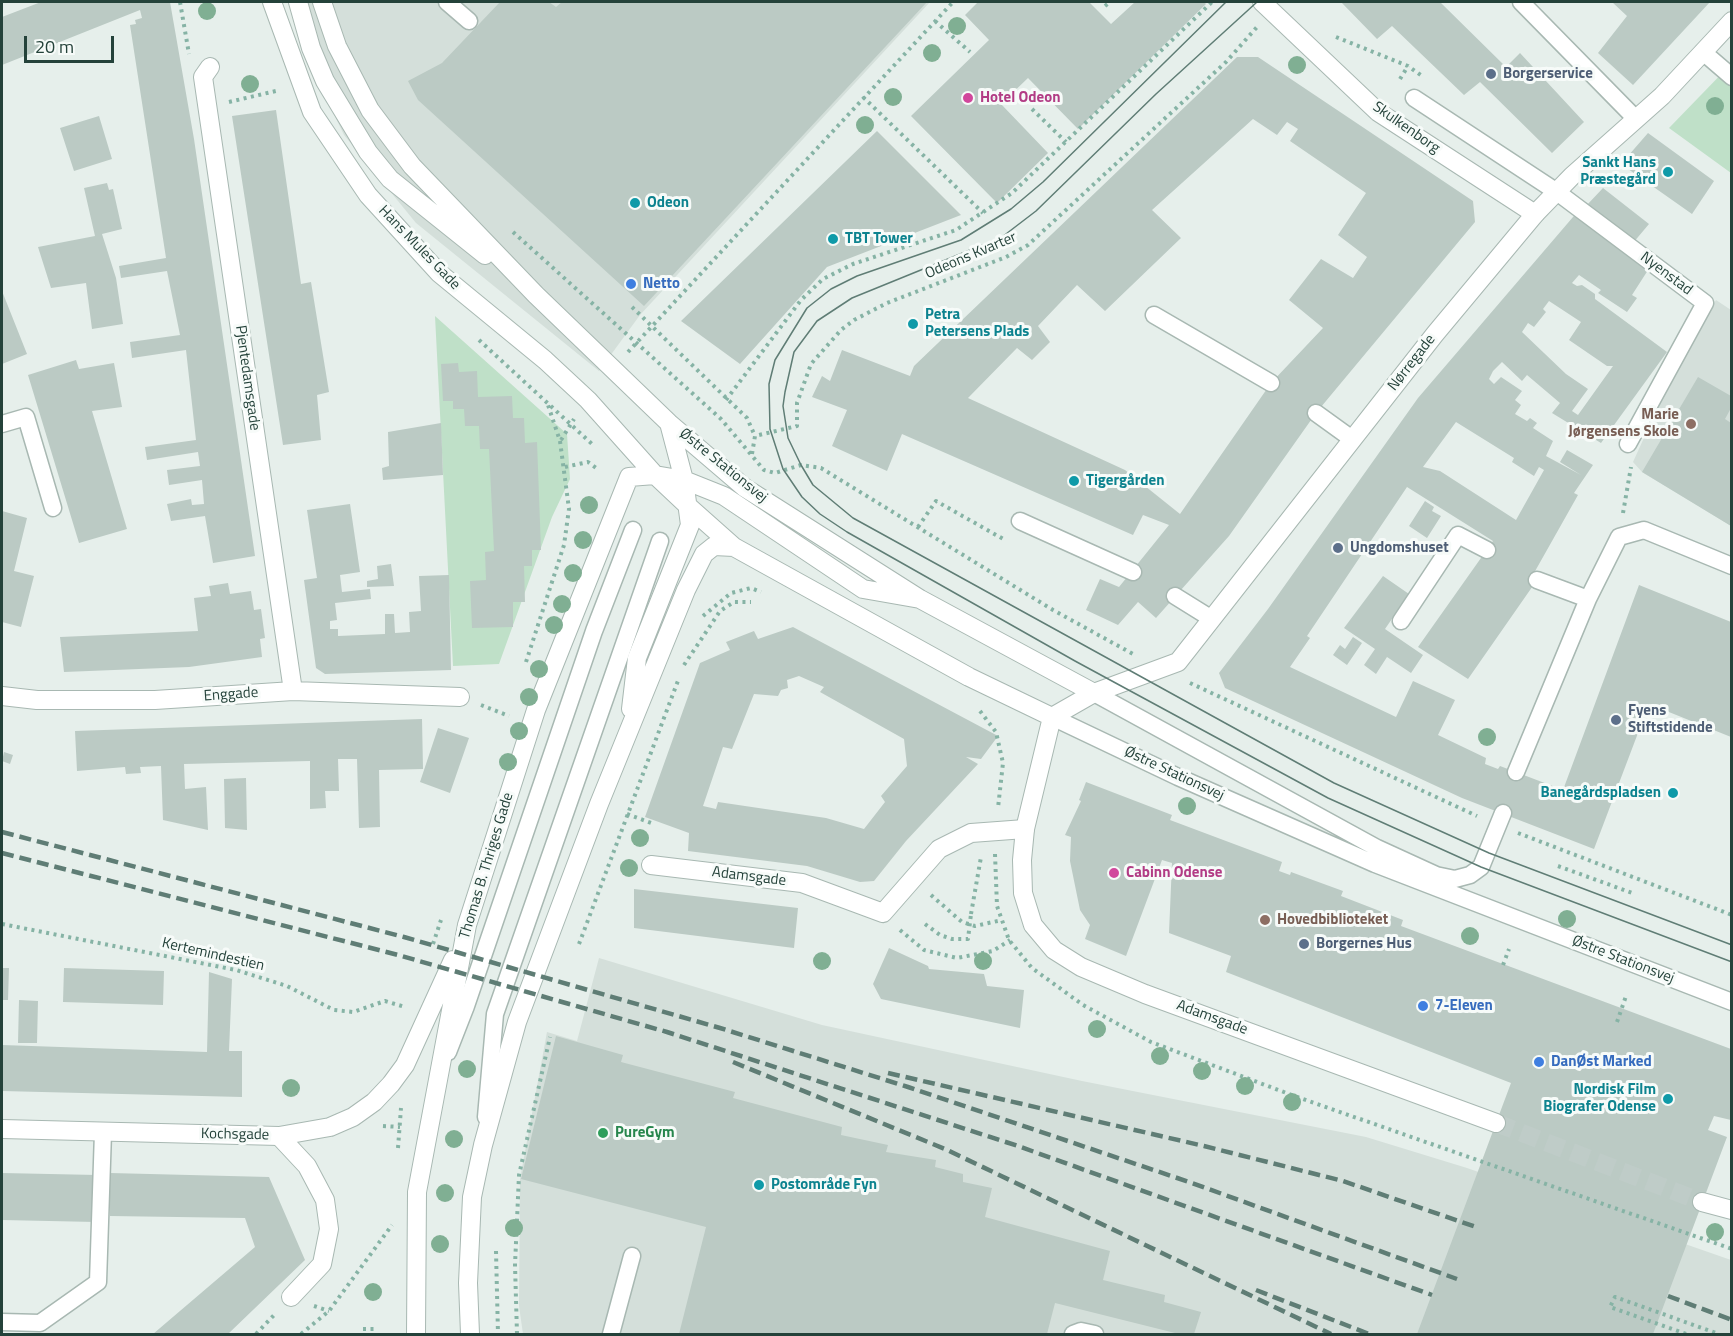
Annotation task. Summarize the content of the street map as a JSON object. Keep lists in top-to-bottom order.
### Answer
{
  "streets": {
    "street": [
      "Skulkenborg",
      "Hans Mules Gade",
      "Nørregade",
      "Pjentedamsgade",
      "Østre Stationsvej",
      "Enggade",
      "Thomas B. Thriges Gade",
      "Adamsgade",
      "Kochsgade"
    ],
    "lane": ["Nyenstad"],
    "path": ["Odeons Kvarter", "Kertemindestien"]
  },
  "crossings": [
    ["Skulkenborg", "Odeons Kvarter"],
    ["Skulkenborg", "Nyenstad"],
    ["Skulkenborg", "Nørregade"],
    ["Hans Mules Gade", "Østre Stationsvej"],
    ["Hans Mules Gade", "Thomas B. Thriges Gade"],
    ["Nyenstad", "Nørregade"],
    ["Nørregade", "Østre Stationsvej"],
    ["Pjentedamsgade", "Enggade"],
    ["Østre Stationsvej", "Thomas B. Thriges Gade"],
    ["Østre Stationsvej", "Adamsgade"]
  ],
  "places": [
    "Borgerservice",
    "Hotel Odeon",
    "Sankt Hans Præstegård",
    "Odeon",
    "TBT Tower",
    "Netto",
    "Petra Petersens Plads",
    "Marie Jørgensens Skole",
    "Tigergården",
    "Ungdomshuset",
    "Fyens Stiftstidende",
    "Banegårdspladsen",
    "Cabinn Odense",
    "Hovedbiblioteket",
    "Borgernes Hus",
    "7-Eleven",
    "DanØst Marked",
    "Nordisk Film Biografer Odense",
    "PureGym",
    "Postområde Fyn"
  ],
  "scale_bar": "20 m"
}
